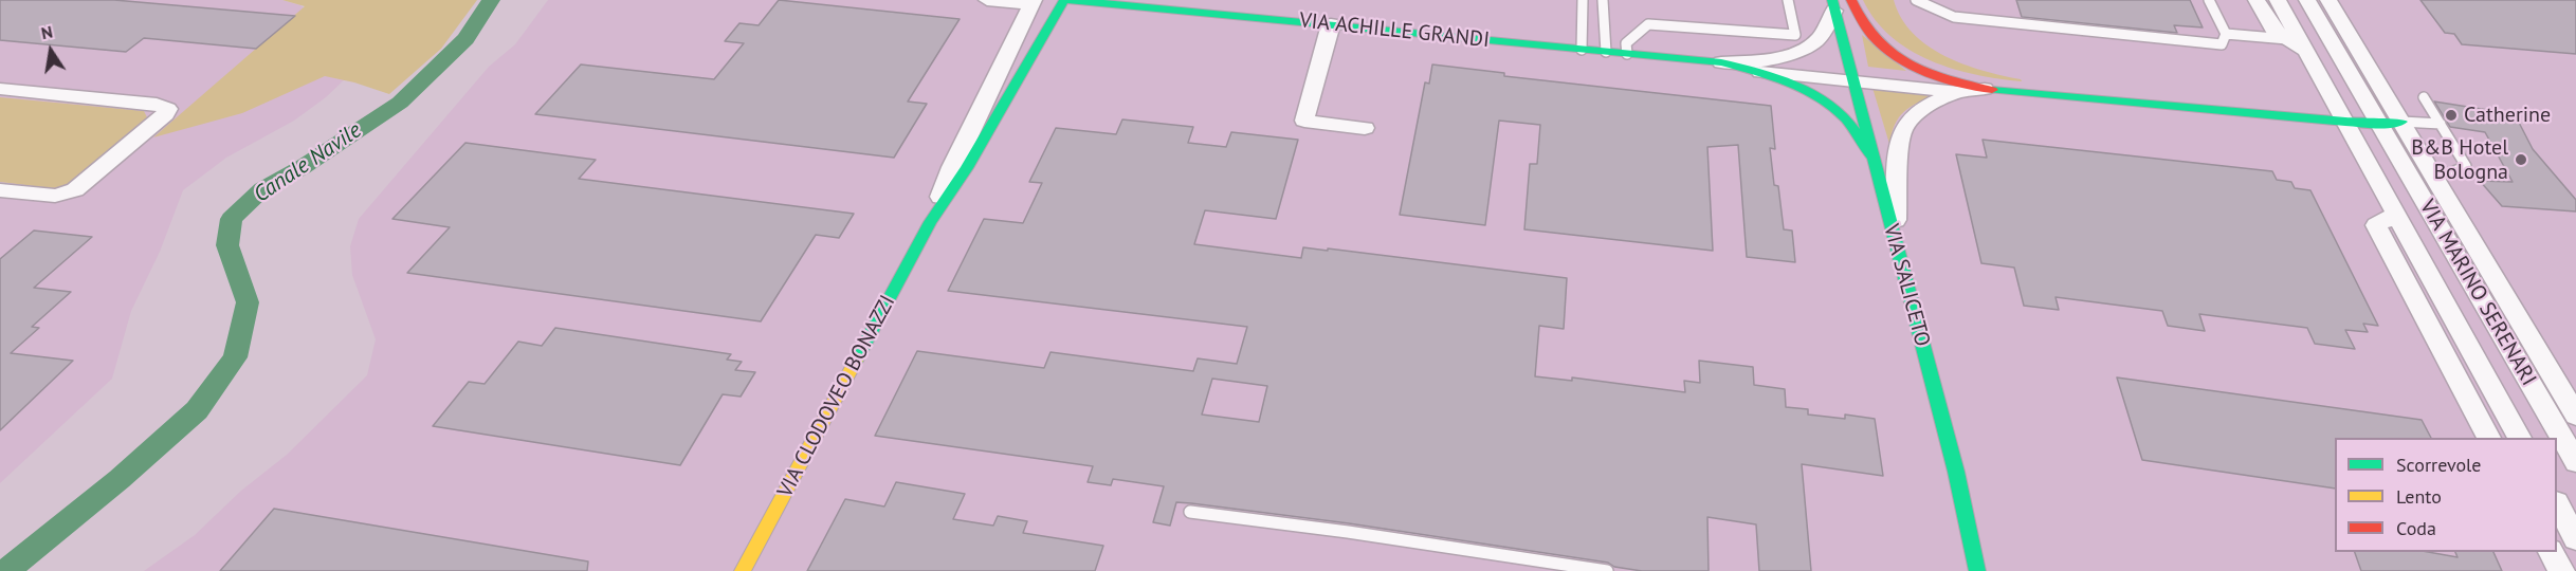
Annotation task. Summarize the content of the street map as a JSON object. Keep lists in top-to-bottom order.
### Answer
{
  "streets": {
    "street": [
      "VIA ACHILLE GRANDI",
      "VIA SALICETO",
      "VIA MARINO SERENARI",
      "VIA CLODOVEO BONAZZI"
    ]
  },
  "crossings": [
    ["VIA ACHILLE GRANDI", "VIA SALICETO"],
    ["VIA ACHILLE GRANDI", "VIA CLODOVEO BONAZZI"]
  ],
  "water": ["Canale Navile"],
  "places": ["Catherine", "B&B Hotel Bologna"],
  "legend": ["Scorrevole", "Lento", "Coda"],
  "north": "top"
}
